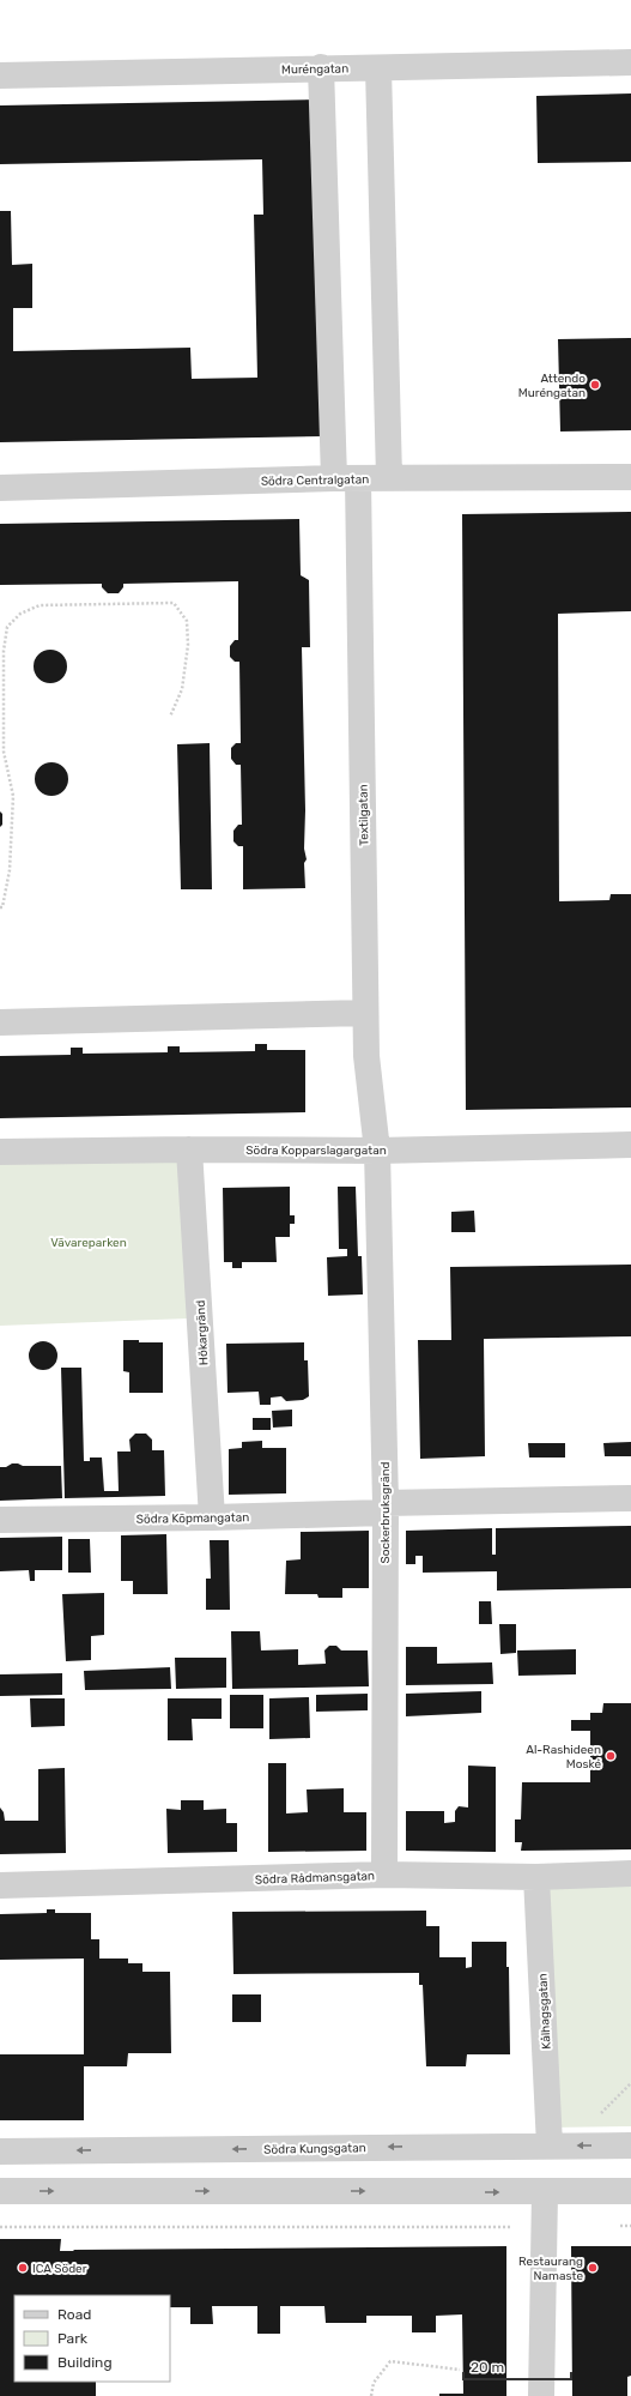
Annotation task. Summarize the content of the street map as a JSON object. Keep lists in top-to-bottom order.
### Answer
{
  "streets": {
    "street": [
      "Muréngatan",
      "Södra Centralgatan",
      "Textilgatan",
      "Södra Kopparslagargatan",
      "Hökargränd",
      "Sockerbruksgränd",
      "Södra Köpmangatan",
      "Södra Rådmansgatan",
      "Kålhagsgatan",
      "Södra Kungsgatan"
    ]
  },
  "crossings": [
    ["Muréngatan", "Textilgatan"],
    ["Södra Centralgatan", "Textilgatan"],
    ["Textilgatan", "Södra Kopparslagargatan"],
    ["Textilgatan", "Sockerbruksgränd"],
    ["Södra Kopparslagargatan", "Hökargränd"],
    ["Södra Kopparslagargatan", "Sockerbruksgränd"],
    ["Hökargränd", "Södra Köpmangatan"],
    ["Sockerbruksgränd", "Södra Köpmangatan"],
    ["Sockerbruksgränd", "Södra Rådmansgatan"],
    ["Södra Rådmansgatan", "Kålhagsgatan"],
    ["Kålhagsgatan", "Södra Kungsgatan"]
  ],
  "parks": ["Vävareparken"],
  "places": [
    "Attendo Muréngatan",
    "Al-Rashideen Moské",
    "ICA Söder",
    "Restaurang Namaste"
  ],
  "legend": ["Road", "Park", "Building"],
  "scale_bar": "20 m"
}
